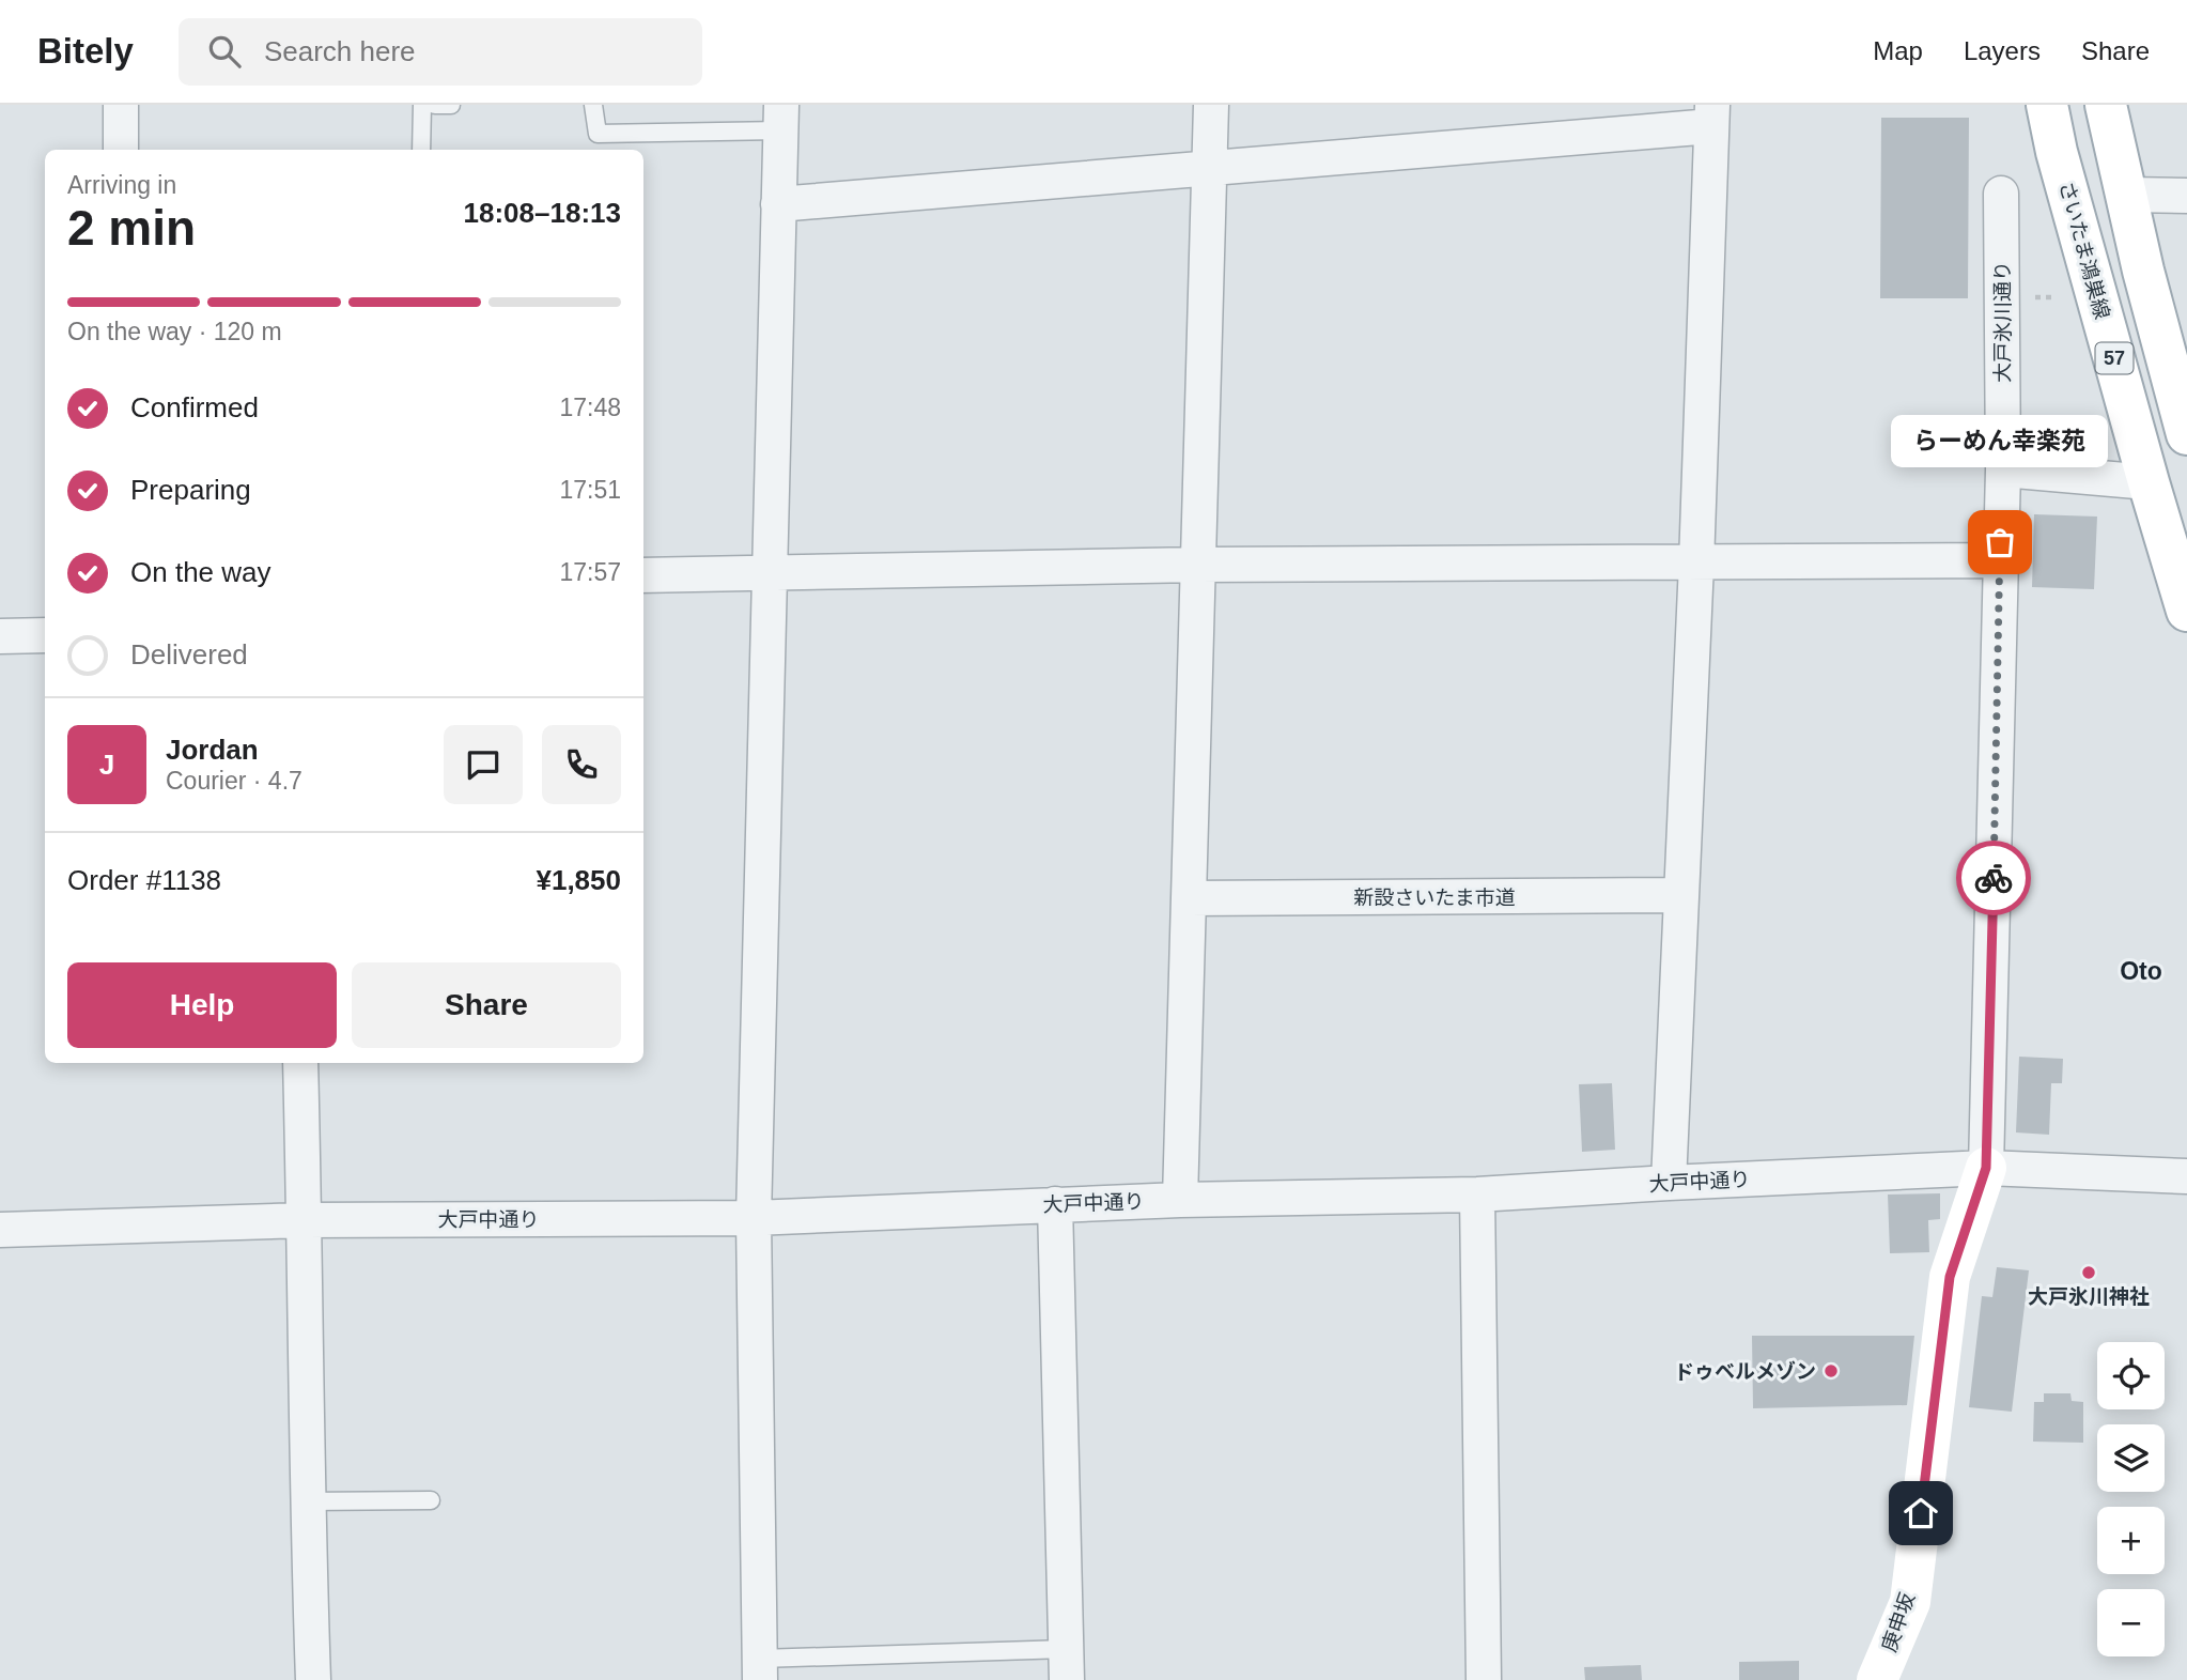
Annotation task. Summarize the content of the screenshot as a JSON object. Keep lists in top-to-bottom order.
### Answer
{
  "streets": {
    "main road": ["さいたま鴻巣線", "57", "庚申坂"],
    "street": ["大戸氷川通り", "新設さいたま市道", "大戸中通り"]
  },
  "crossings": [
    ["大戸氷川通り", "大戸中通り"],
    ["大戸氷川通り", "庚申坂"],
    ["大戸中通り", "庚申坂"]
  ],
  "districts": ["Oto"],
  "places": ["らーめん幸楽苑", "大戸氷川神社", "ドゥベルメゾン"],
  "page": {
    "header": "Bitely",
    "search": "Search here",
    "nav": ["Map", "Layers", "Share"],
    "heading": ["2 min", "Arriving in", "18:08–18:13"],
    "panel": [
      "Jordan",
      "Courier · 4.7",
      "Order #1138",
      "¥1,850"
    ],
    "bar": "On the way · 120 m",
    "list": [
      ["Confirmed", "17:48"],
      ["Preparing", "17:51"],
      ["On the way", "17:57"],
      "Delivered"
    ],
    "bubble": "らーめん幸楽苑",
    "round": "J",
    "buttons": ["Help", "Share"],
    "map_buttons": ["+", "−"]
  }
}
